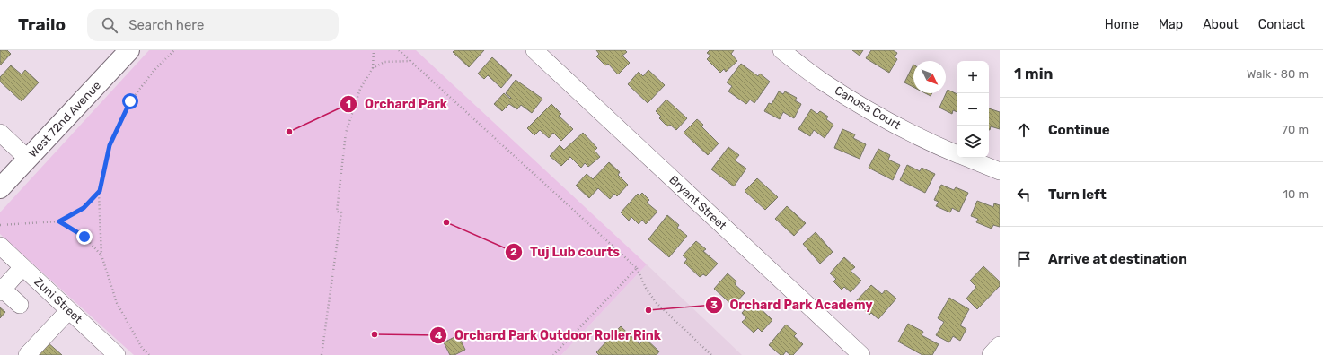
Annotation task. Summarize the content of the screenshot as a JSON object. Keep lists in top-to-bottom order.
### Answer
{
  "streets": {
    "main road": ["West 72nd Avenue"],
    "street": ["Canosa Court", "Bryant Street", "Zuni Street"]
  },
  "places": [
    "Orchard Park",
    "Tuj Lub courts",
    "Orchard Park Academy",
    "Orchard Park Outdoor Roller Rink"
  ],
  "north": "bottom right",
  "page": {
    "header": "Trailo",
    "search": "Search here",
    "nav": [
      "Home",
      "Map",
      "About",
      "Contact"
    ],
    "heading": ["1 min", "Walk · 80 m"],
    "map_buttons": ["+", "−"],
    "list": [
      ["Continue", "70 m"],
      ["Turn left", "10 m"],
      "Arrive at destination"
    ]
  }
}
